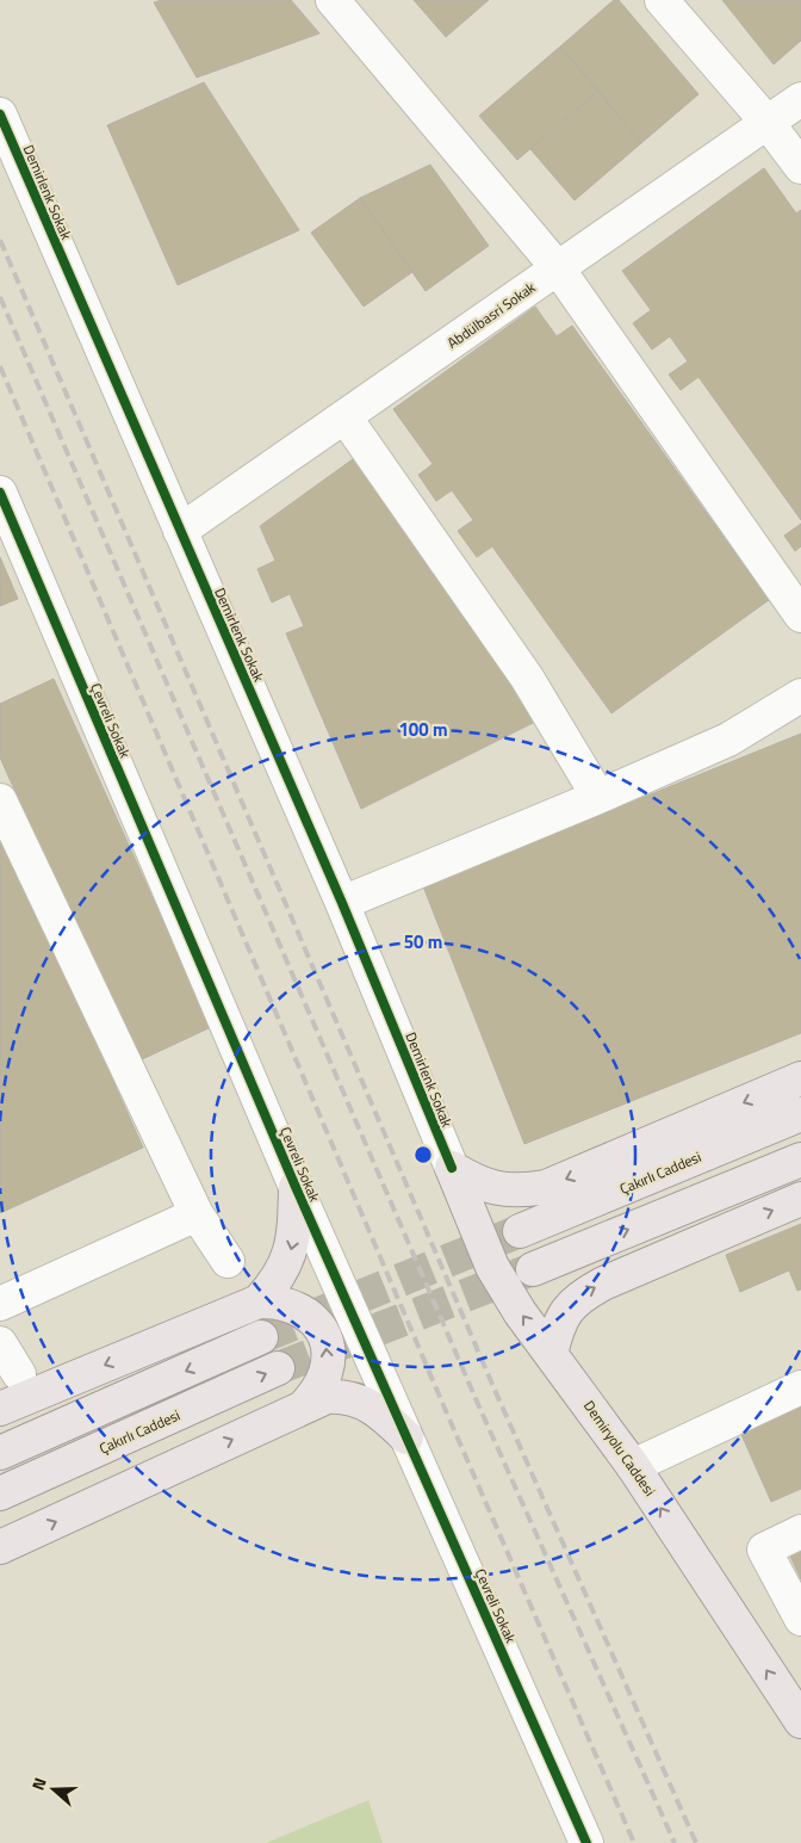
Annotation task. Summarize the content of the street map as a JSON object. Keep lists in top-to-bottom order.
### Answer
{
  "streets": {
    "main road": ["Çakırlı Caddesi", "Demiryolu Caddesi"],
    "street": ["Demirlenk Sokak", "Abdülbasri Sokak", "Çevreli Sokak"]
  },
  "crossings": [
    ["Demirlenk Sokak", "Abdülbasri Sokak"],
    ["Demirlenk Sokak", "Demiryolu Caddesi"]
  ],
  "one_way": ["Demiryolu Caddesi"],
  "north": "left",
  "rings": ["100 m", "50 m"]
}
